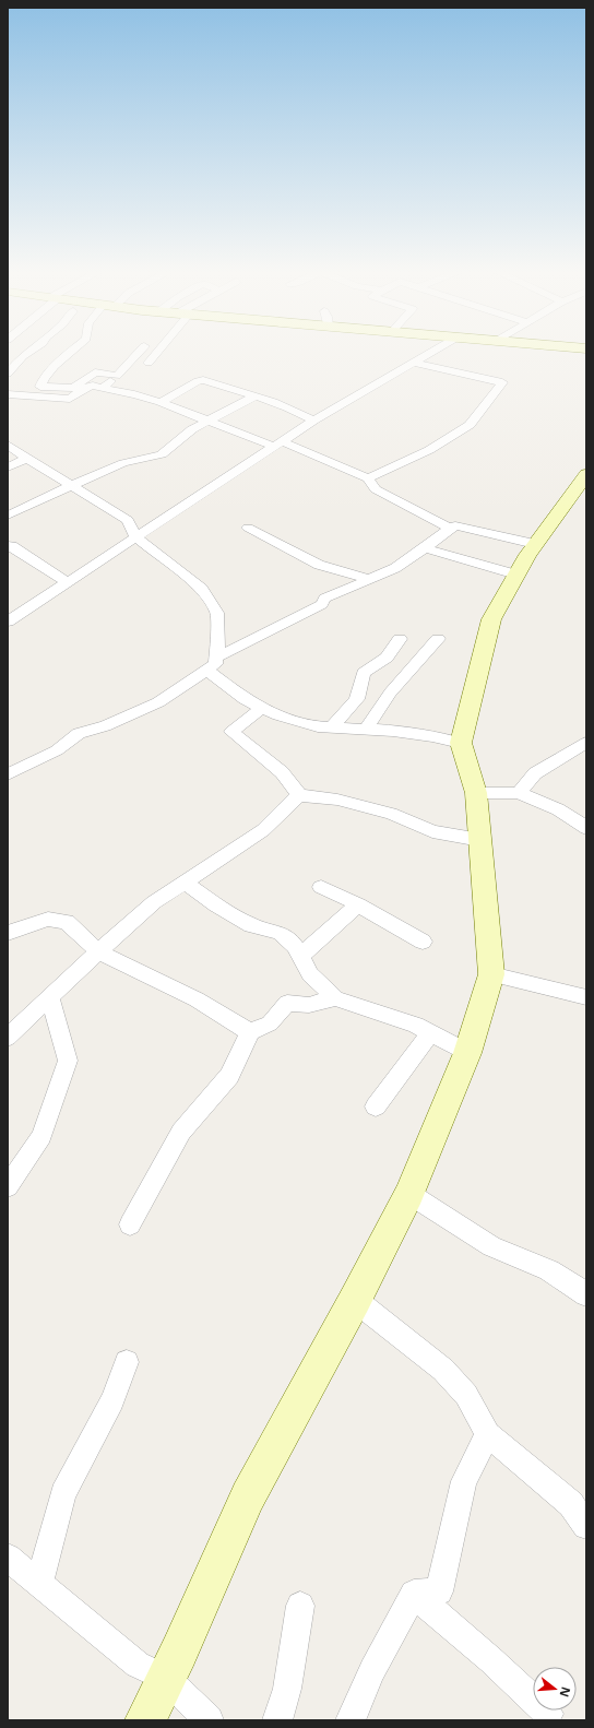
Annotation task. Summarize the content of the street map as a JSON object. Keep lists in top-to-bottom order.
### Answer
{
  "north": "right"
}
